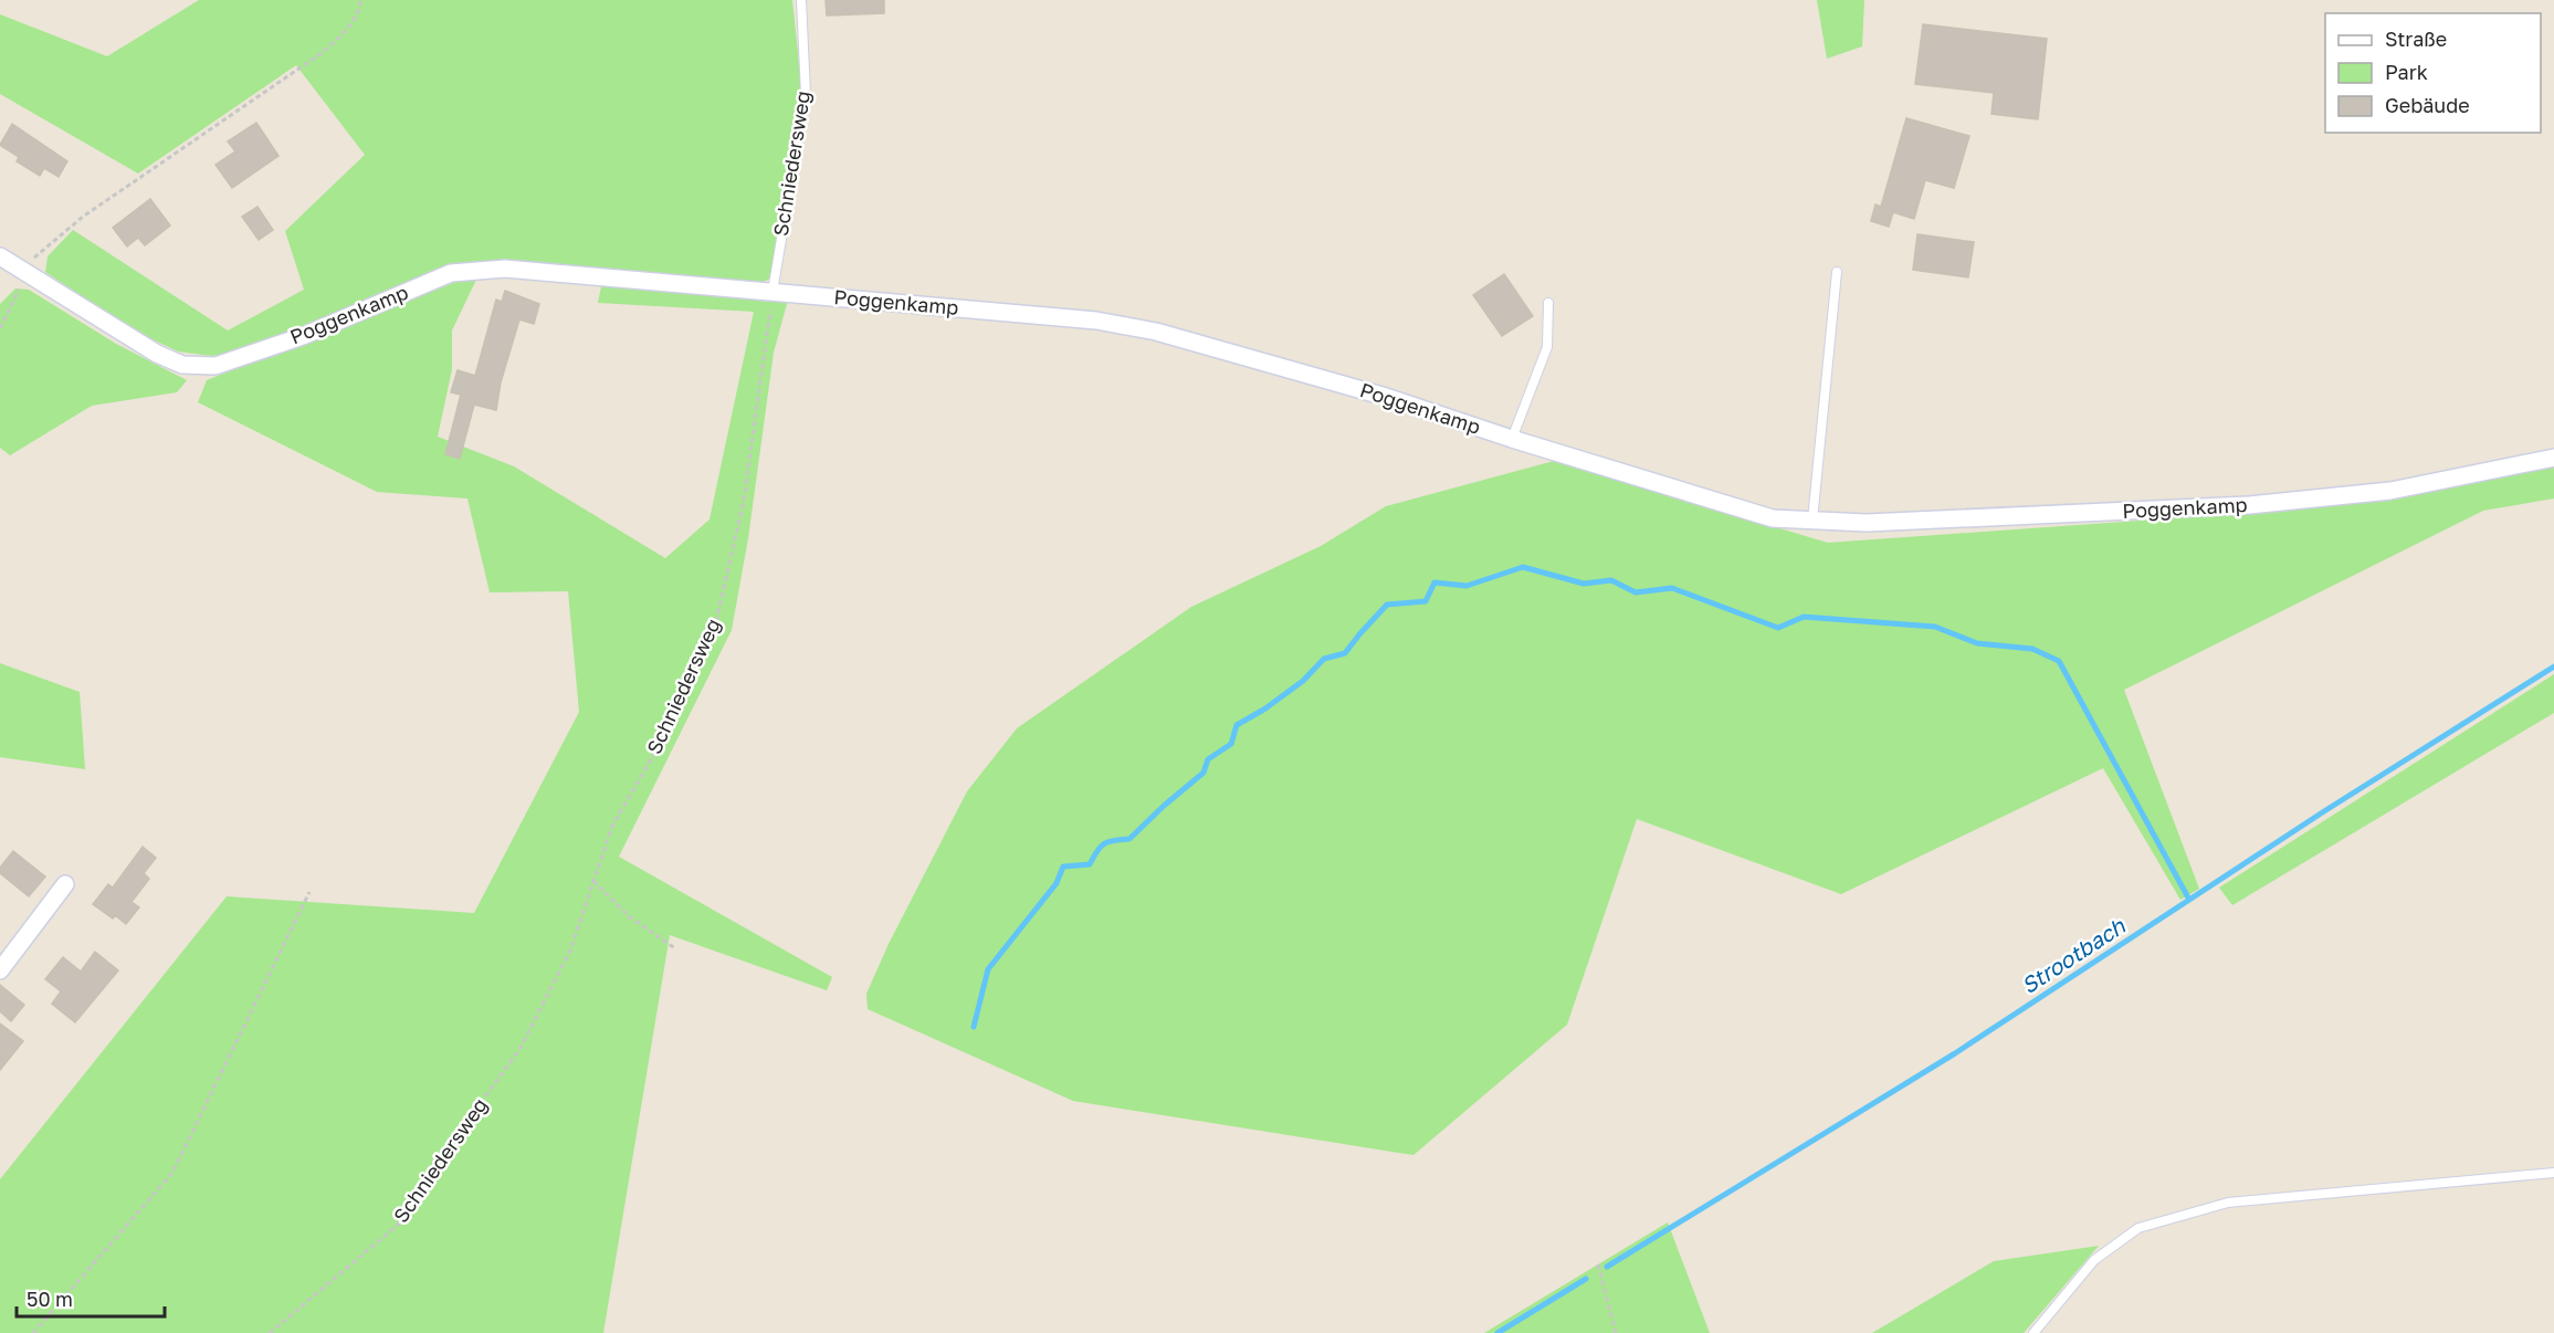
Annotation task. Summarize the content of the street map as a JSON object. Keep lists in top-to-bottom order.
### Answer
{
  "streets": {
    "street": ["Poggenkamp"],
    "lane": ["Schniedersweg"]
  },
  "crossings": [
    ["Schniedersweg", "Poggenkamp"]
  ],
  "water": ["Strootbach"],
  "legend": ["Straße", "Park", "Gebäude"],
  "scale_bar": "50 m"
}
